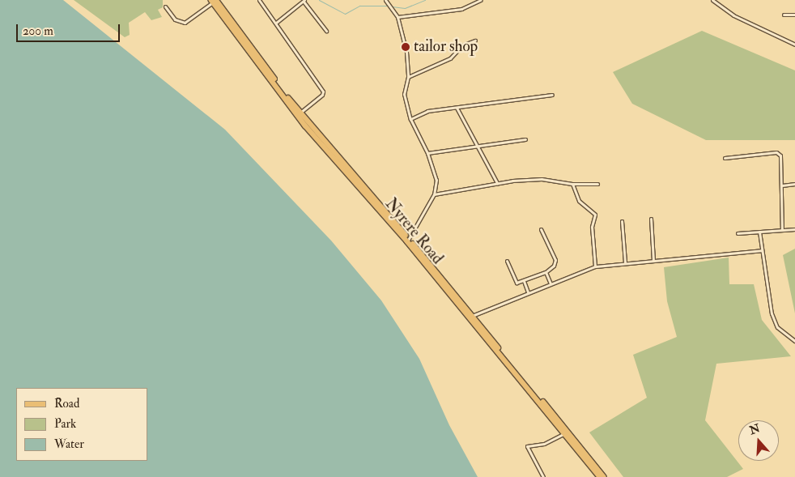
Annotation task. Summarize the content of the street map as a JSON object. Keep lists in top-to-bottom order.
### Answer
{
  "streets": {
    "main road": ["Nyrere Road"]
  },
  "places": ["tailor shop"],
  "legend": ["Road", "Park", "Water"],
  "scale_bar": "200 m",
  "north": "top"
}
